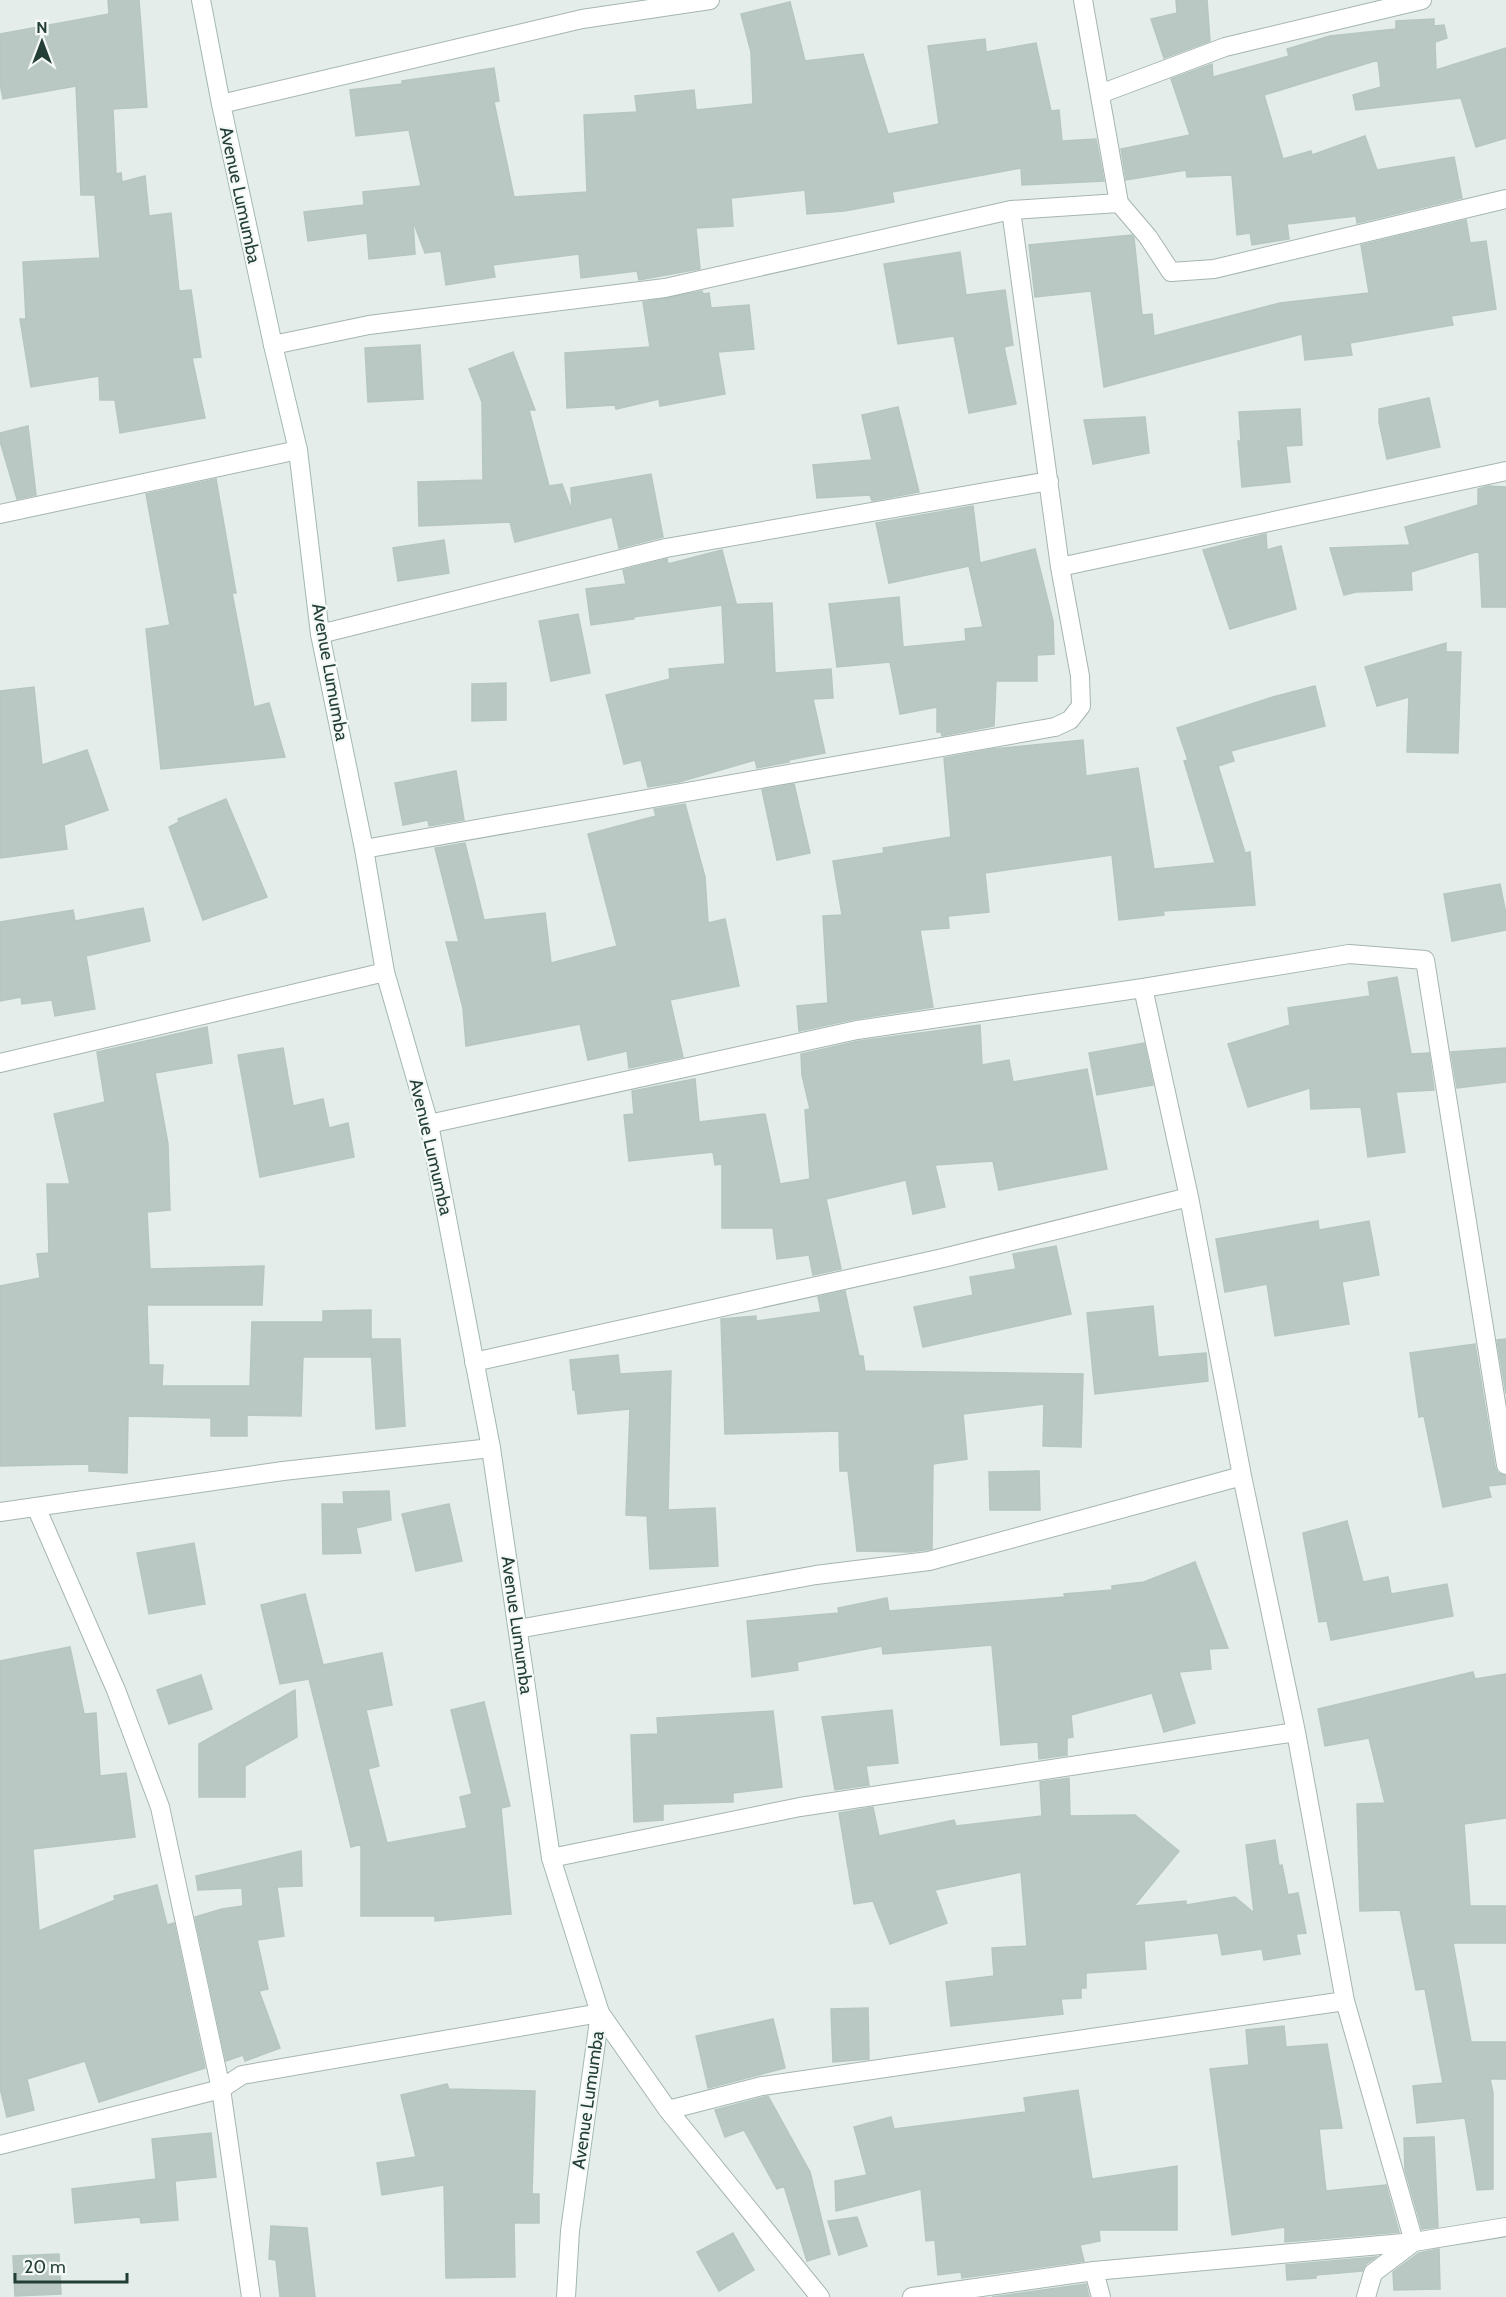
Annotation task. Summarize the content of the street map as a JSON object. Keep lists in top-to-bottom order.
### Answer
{
  "streets": {
    "street": ["Avenue Lumumba"]
  },
  "scale_bar": "20 m",
  "north": "top"
}
